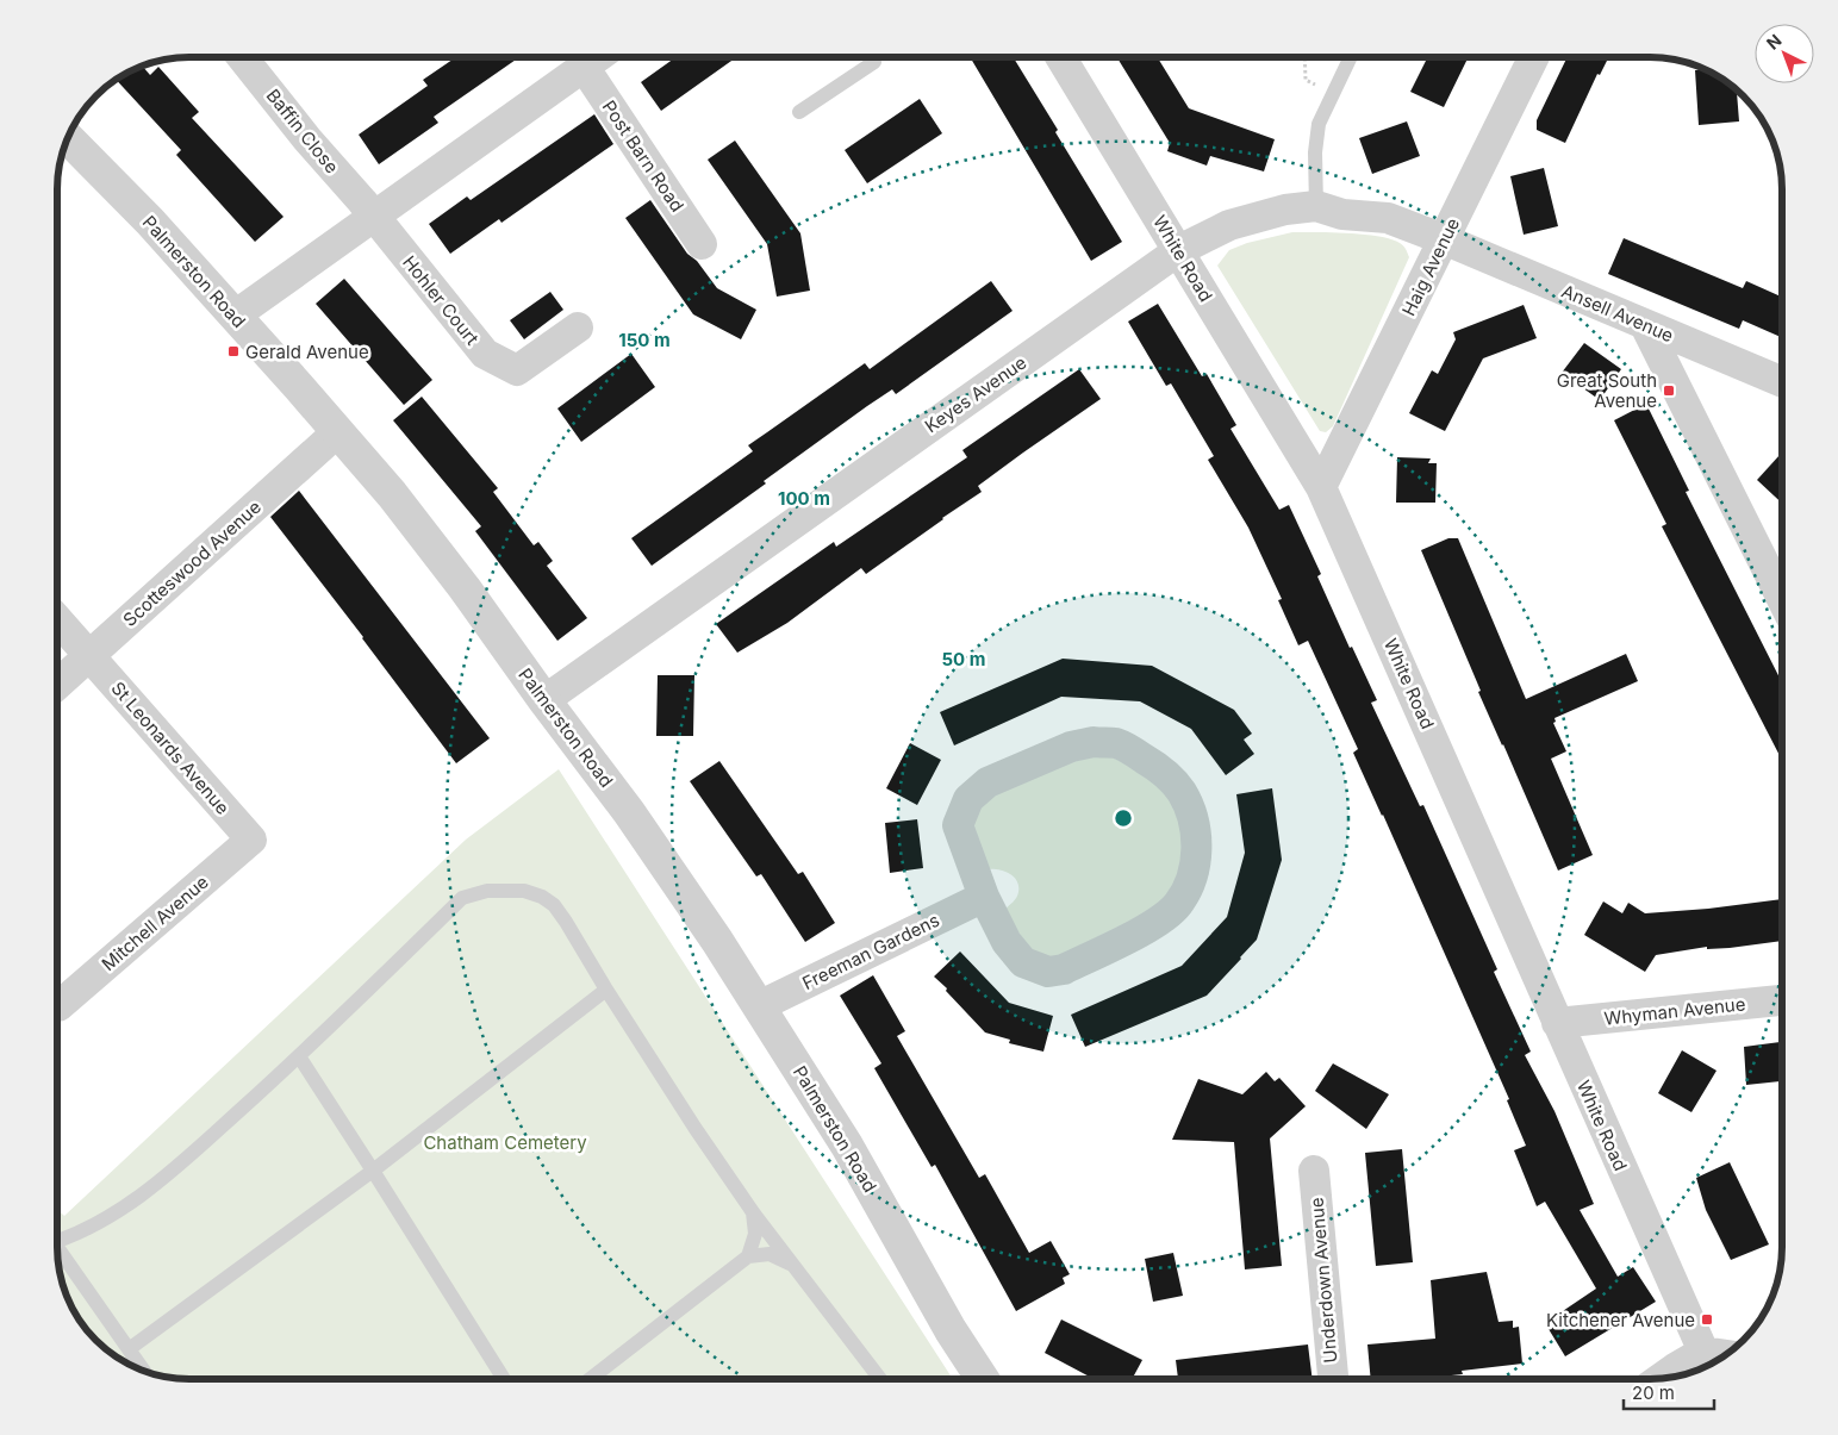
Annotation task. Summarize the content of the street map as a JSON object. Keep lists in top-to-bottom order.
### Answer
{
  "streets": {
    "street": [
      "Baffin Close",
      "Post Barn Road",
      "White Road",
      "Haig Avenue",
      "Palmerston Road",
      "Hohler Court",
      "Ansell Avenue",
      "Keyes Avenue",
      "Scotteswood Avenue",
      "St Leonards Avenue",
      "Mitchell Avenue",
      "Freeman Gardens",
      "Whyman Avenue",
      "Underdown Avenue"
    ]
  },
  "crossings": [
    ["Baffin Close", "Hohler Court"],
    ["White Road", "Haig Avenue"],
    ["White Road", "Keyes Avenue"],
    ["White Road", "Whyman Avenue"],
    ["Haig Avenue", "Ansell Avenue"],
    ["Haig Avenue", "Keyes Avenue"],
    ["Palmerston Road", "Keyes Avenue"],
    ["Palmerston Road", "Scotteswood Avenue"],
    ["Palmerston Road", "Freeman Gardens"],
    ["Ansell Avenue", "Keyes Avenue"],
    ["Scotteswood Avenue", "St Leonards Avenue"],
    ["St Leonards Avenue", "Mitchell Avenue"]
  ],
  "parks": ["Chatham Cemetery"],
  "places": {
    "transit": ["Gerald Avenue", "Great South Avenue", "Kitchener Avenue"]
  },
  "scale_bar": "20 m",
  "north": "top left",
  "rings": ["150 m", "100 m", "50 m"]
}
